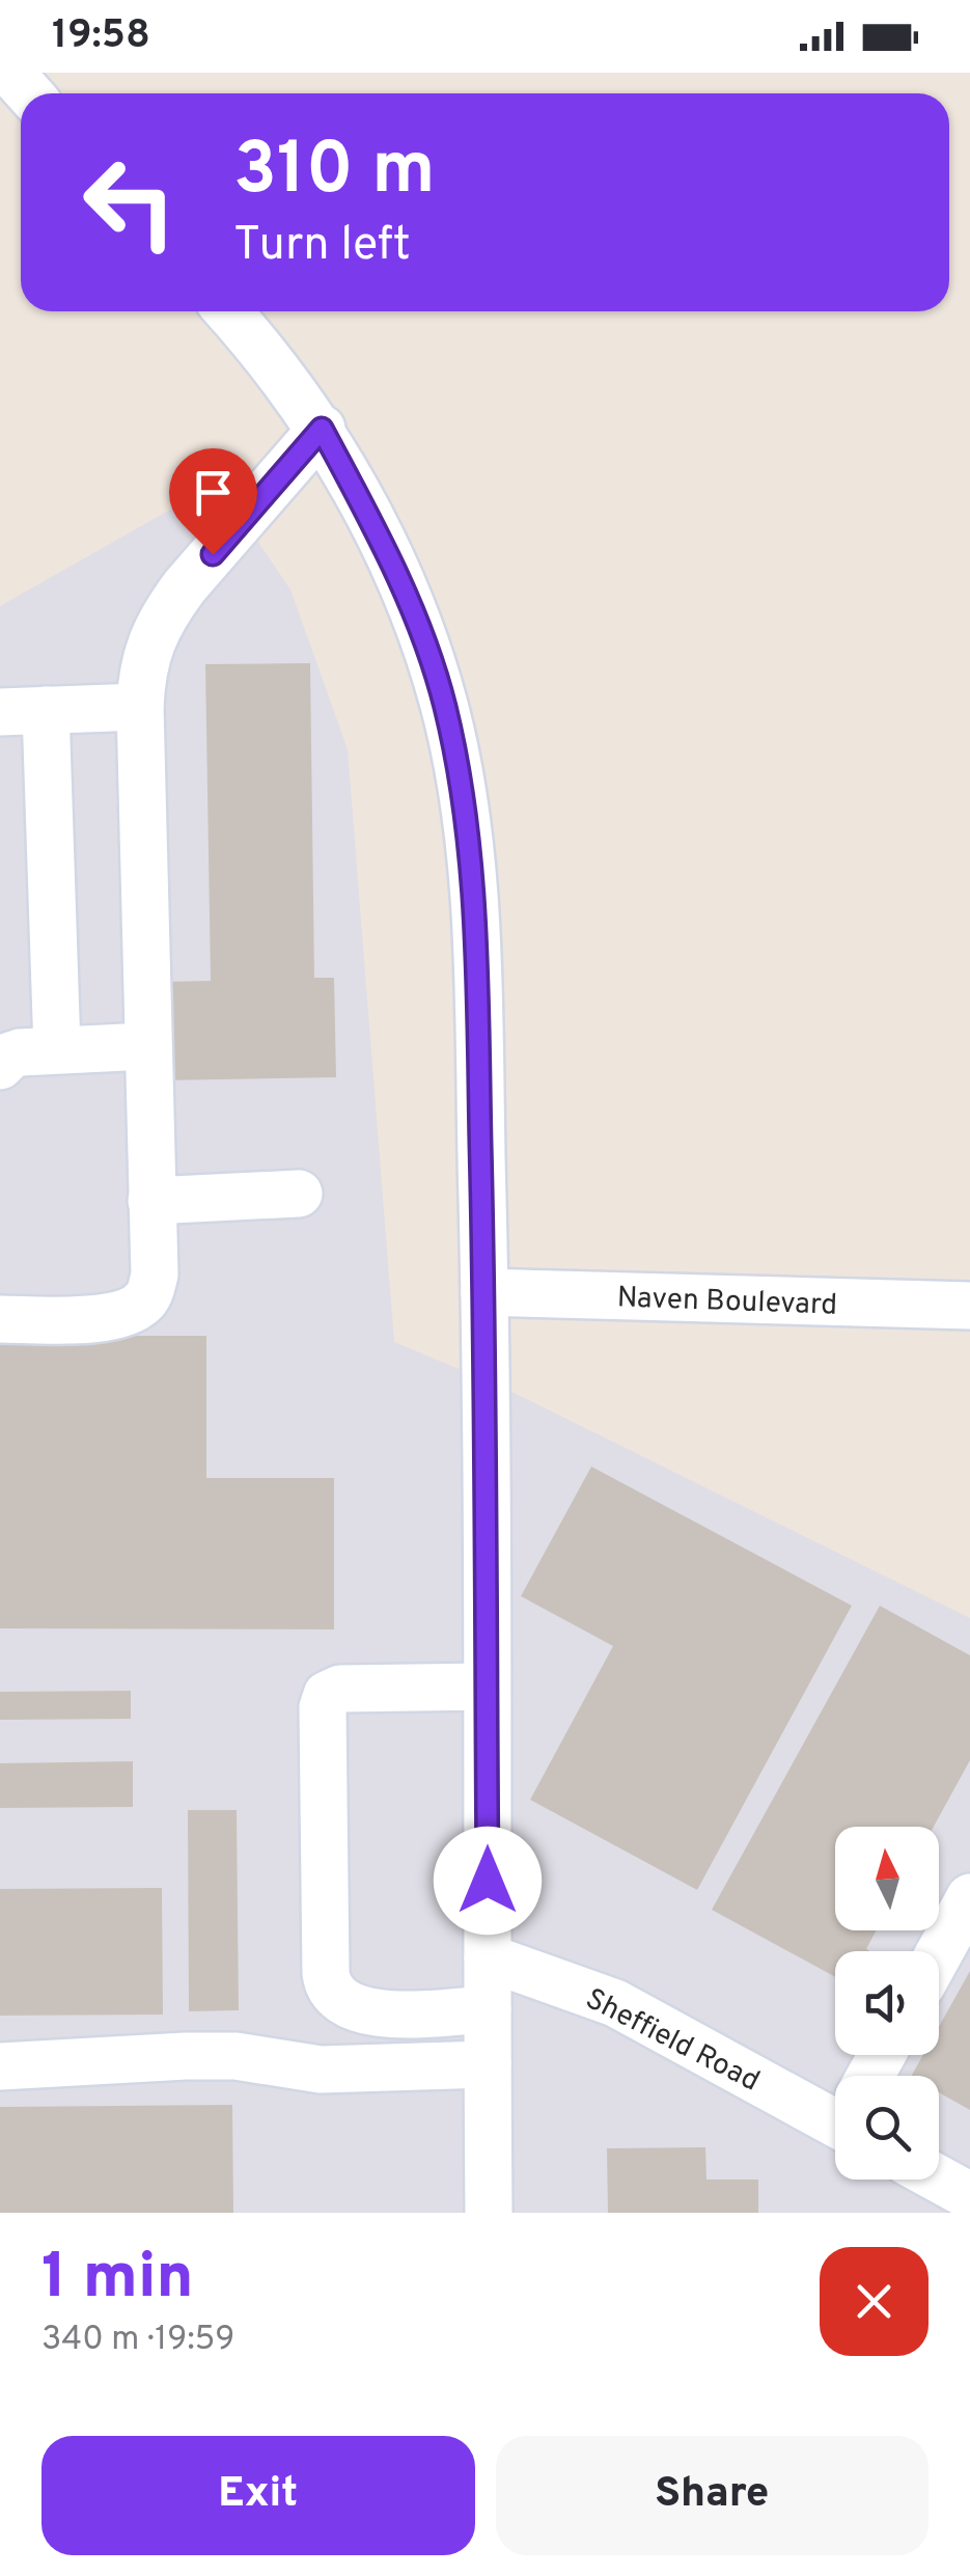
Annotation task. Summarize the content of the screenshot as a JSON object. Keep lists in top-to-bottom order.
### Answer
{
  "streets": {
    "street": ["Naven Boulevard", "Sheffield Road"]
  },
  "north": "top",
  "page": {
    "status": "19:58",
    "turn": ["310 m", "Turn left"],
    "heading": ["1 min", "340 m · 19:59"],
    "buttons": ["Exit", "Share"]
  }
}
